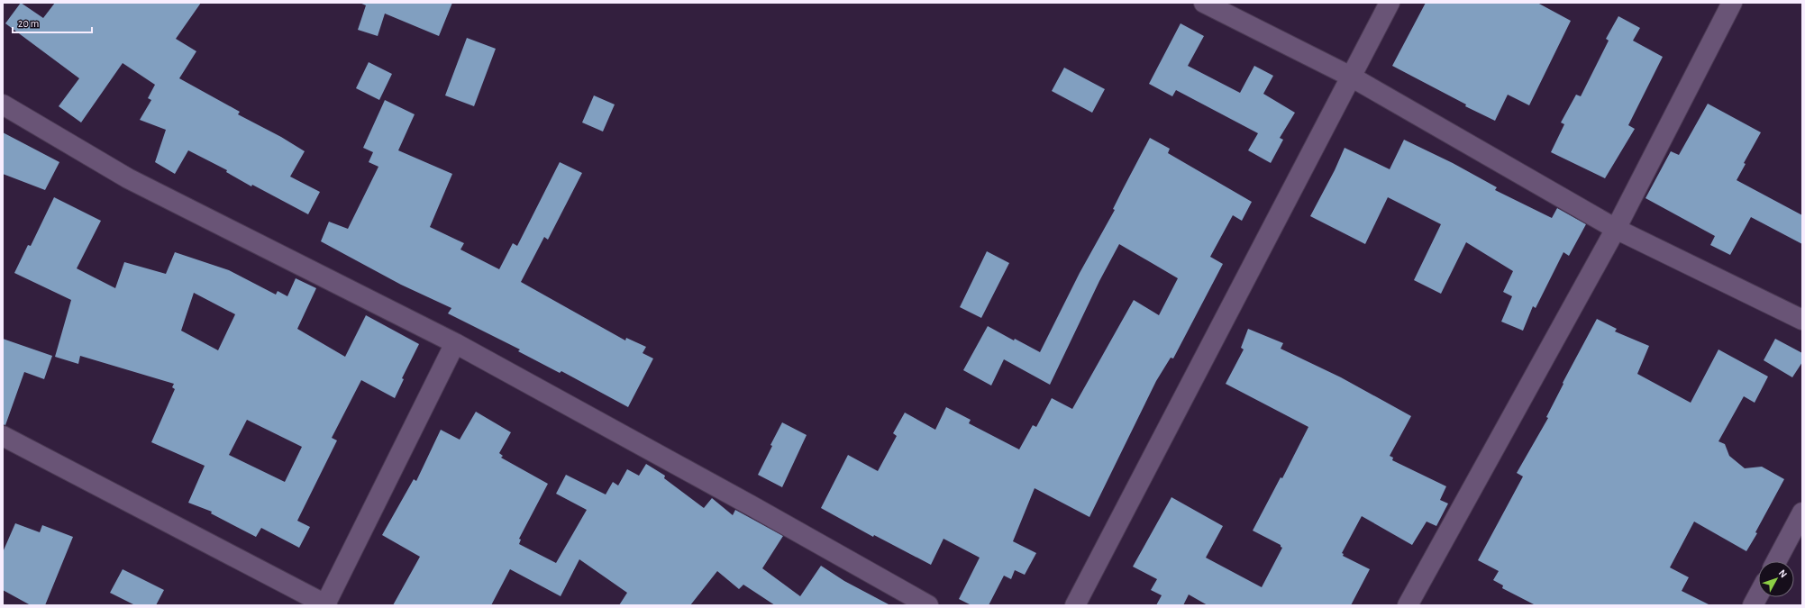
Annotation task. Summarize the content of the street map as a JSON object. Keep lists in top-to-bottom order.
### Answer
{
  "scale_bar": "20 m",
  "north": "top right"
}
